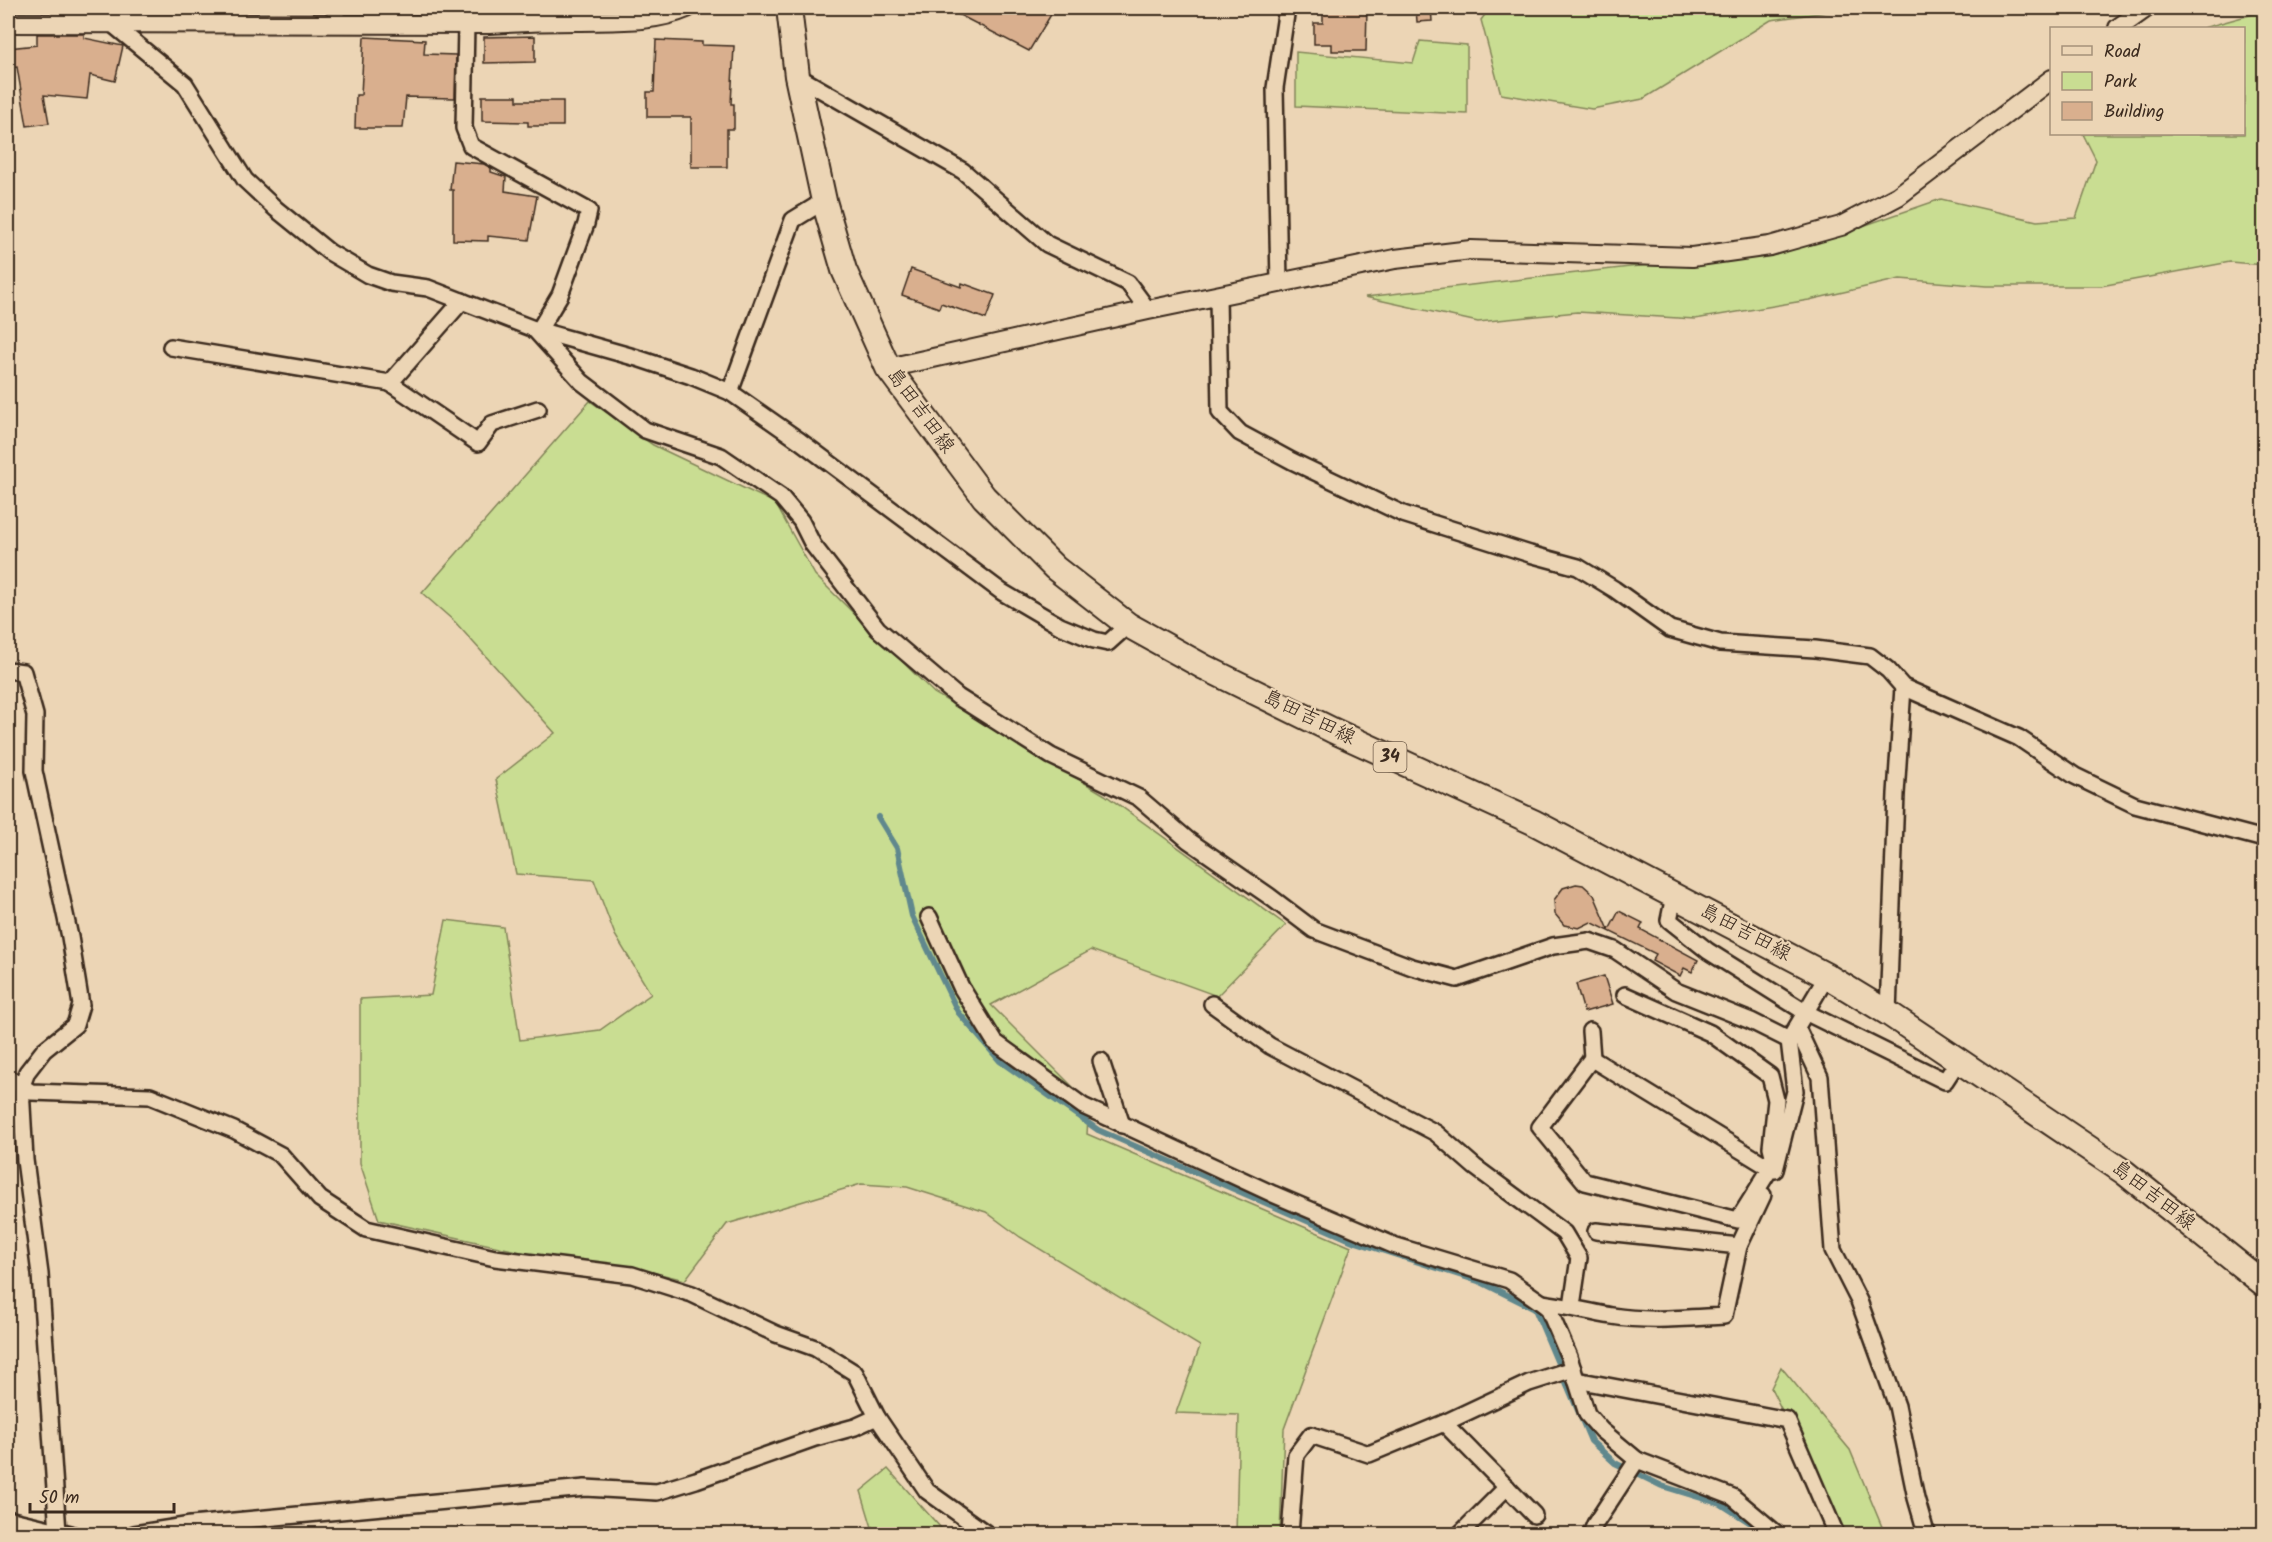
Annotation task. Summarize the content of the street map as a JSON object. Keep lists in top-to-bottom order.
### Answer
{
  "streets": {
    "main road": ["島田吉田線", "34"]
  },
  "legend": ["Road", "Park", "Building"],
  "scale_bar": "50 m"
}
